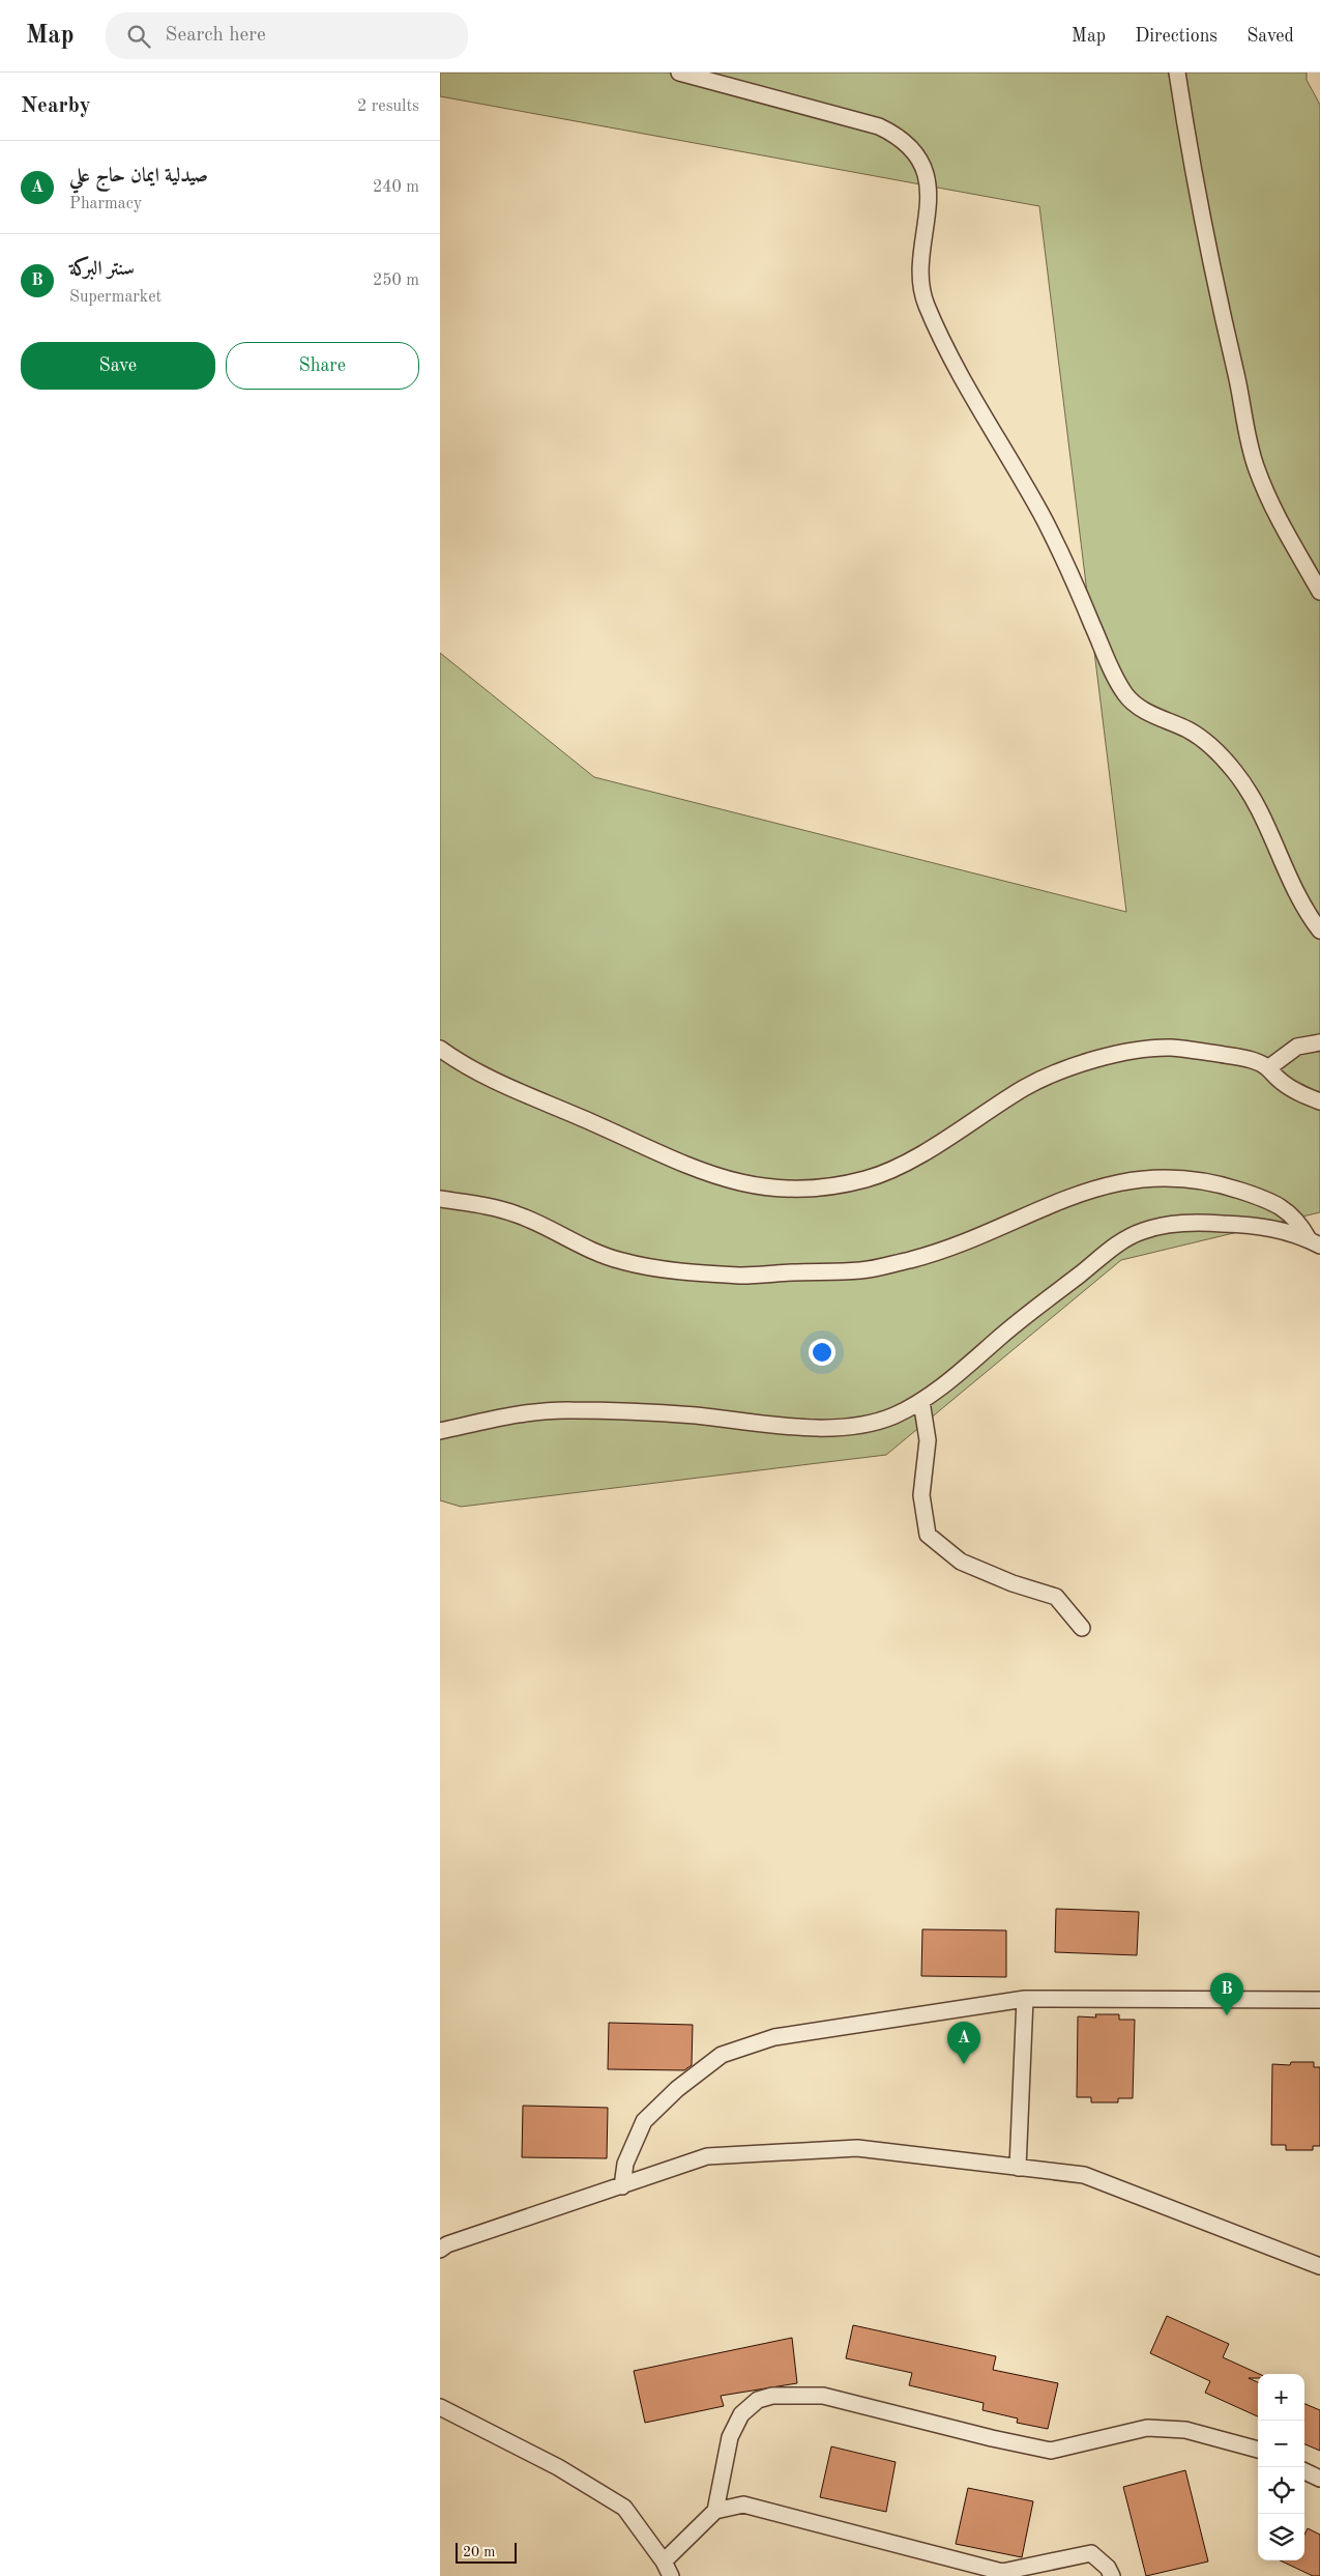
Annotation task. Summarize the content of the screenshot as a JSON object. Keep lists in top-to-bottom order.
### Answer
{
  "scale_bar": "20 m",
  "page": {
    "header": "Map",
    "search": "Search here",
    "nav": ["Map", "Directions", "Saved"],
    "heading": ["Nearby", "2 results"],
    "list": [
      {
        "mark": "A",
        "name": "صيدلية ايمان حاج علي",
        "note": "Pharmacy",
        "value": "240 m"
      },
      {
        "mark": "B",
        "name": "سنتر البركة",
        "note": "Supermarket",
        "value": "250 m"
      }
    ],
    "buttons": ["Save", "Share"],
    "pins": ["B", "A"],
    "map_buttons": ["+", "−"],
    "scale": "20 m"
  }
}
